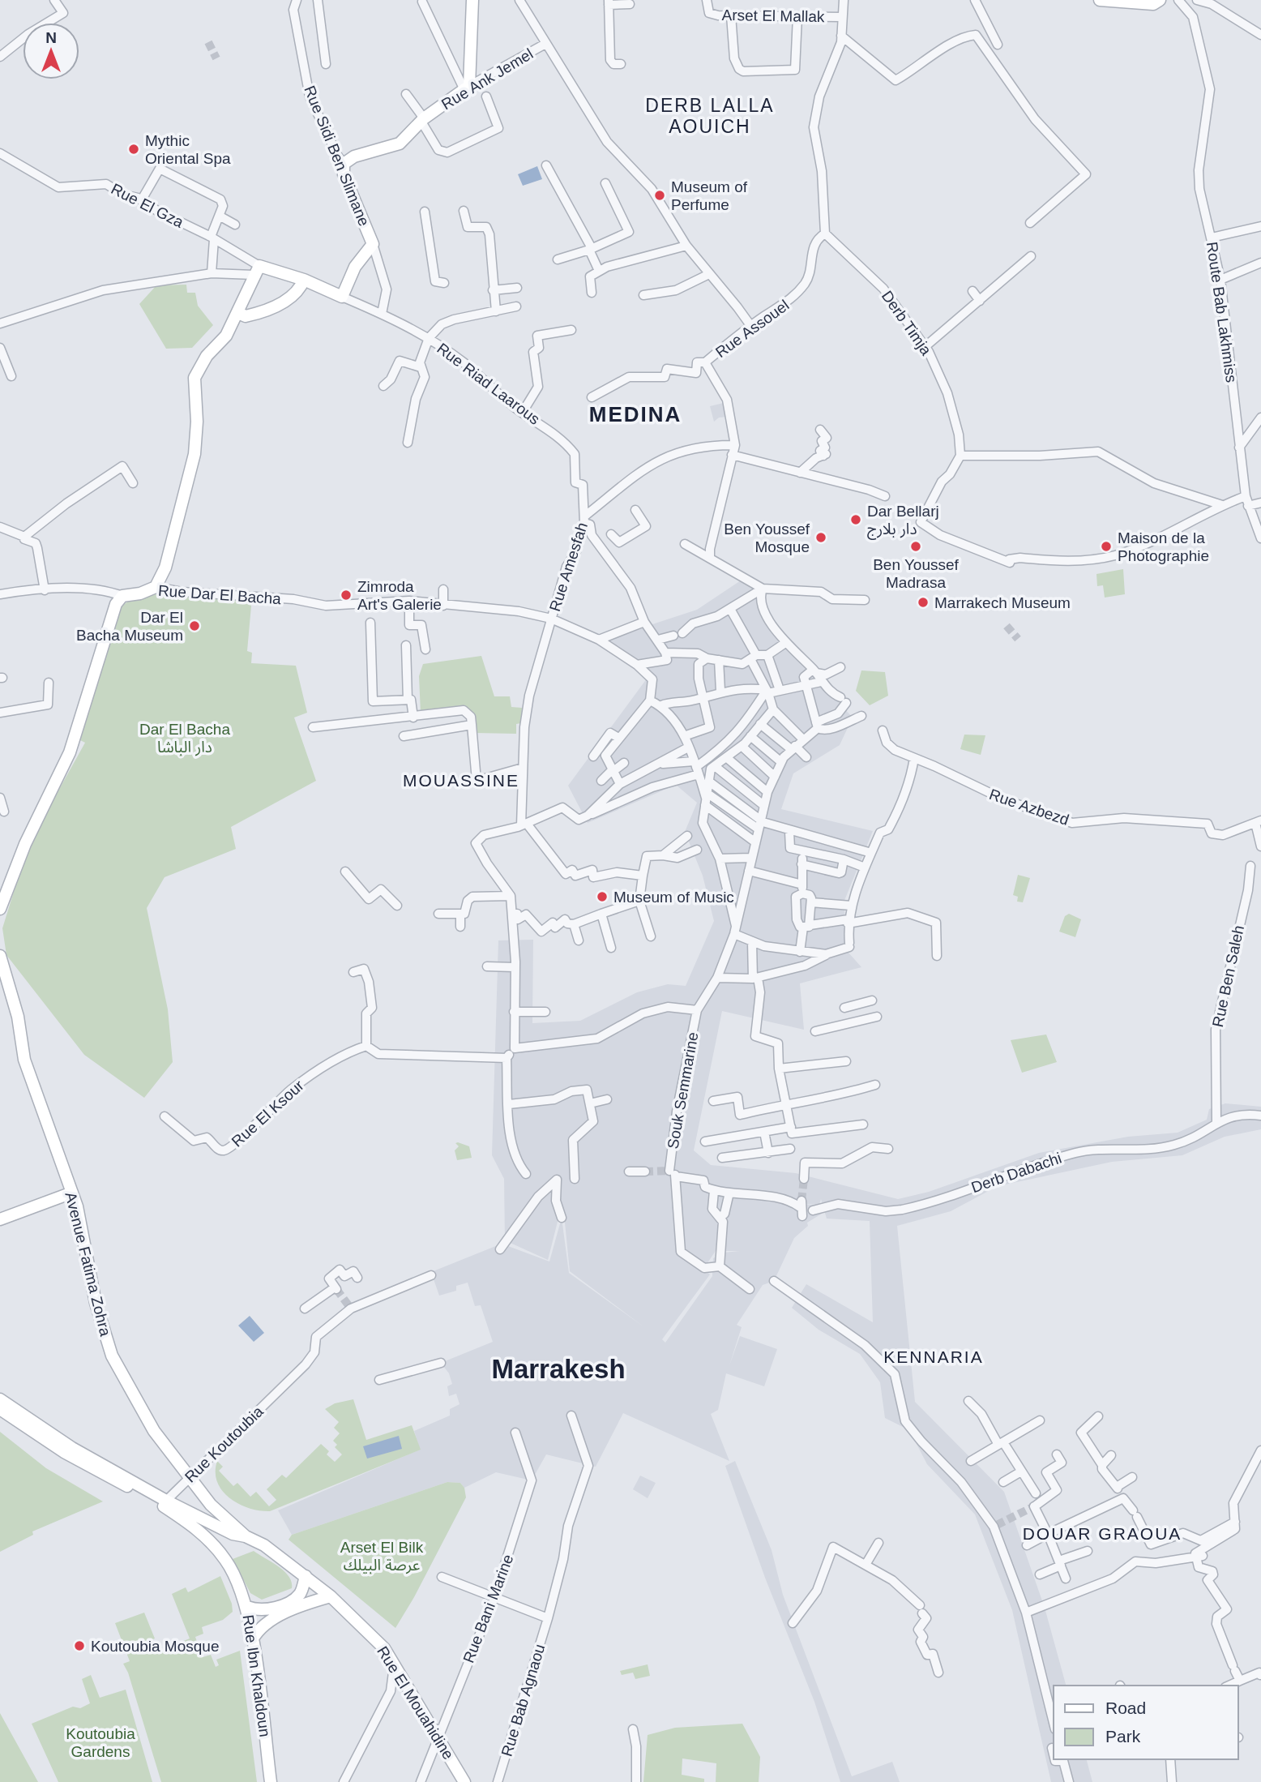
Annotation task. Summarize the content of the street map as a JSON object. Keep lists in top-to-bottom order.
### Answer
{
  "streets": {
    "street": [
      "Arset El Mallak",
      "Rue Ank Jemel",
      "Rue Sidi Ben Slimane",
      "Rue El Gza",
      "Route Bab Lakhmiss",
      "Derb Timja",
      "Rue Assouel",
      "Rue Riad Laarous",
      "Rue Amesfah",
      "Rue Dar El Bacha",
      "Rue Azbezd",
      "Rue Ben Saleh",
      "Souk Semmarine",
      "Rue El Ksour",
      "Derb Dabachi",
      "Avenue Fatima Zohra",
      "Rue Koutoubia",
      "Rue Bani Marine",
      "Rue Ibn Khaldoun",
      "Rue Bab Agnaou",
      "Rue El Mouahidine"
    ]
  },
  "crossings": [
    ["Rue Ank Jemel", "Rue Sidi Ben Slimane"],
    ["Rue Sidi Ben Slimane", "Rue Riad Laarous"],
    ["Rue El Gza", "Rue Riad Laarous"],
    ["Derb Timja", "Rue Assouel"],
    ["Rue Assouel", "Rue Amesfah"],
    ["Rue Riad Laarous", "Rue Amesfah"],
    ["Rue Amesfah", "Rue Dar El Bacha"],
    ["Rue Ben Saleh", "Derb Dabachi"],
    ["Avenue Fatima Zohra", "Rue Koutoubia"],
    ["Avenue Fatima Zohra", "Rue El Mouahidine"],
    ["Rue Koutoubia", "Rue El Mouahidine"],
    ["Rue Bani Marine", "Rue El Mouahidine"]
  ],
  "districts": [
    "DERB LALLA AOUICH",
    "MEDINA",
    "MOUASSINE",
    "KENNARIA",
    "Marrakesh",
    "DOUAR GRAOUA"
  ],
  "parks": ["Dar El Bacha دار الباشا", "Arset El Bilk عرصة البيلك", "Koutoubia Gardens"],
  "places": [
    "Mythic Oriental Spa",
    "Museum of Perfume",
    "Dar Bellarj دار بلارج",
    "Ben Youssef Mosque",
    "Ben Youssef Madrasa",
    "Maison de la Photographie",
    "Zimroda Art's Galerie",
    "Marrakech Museum",
    "Dar El Bacha Museum",
    "Museum of Music",
    "Koutoubia Mosque"
  ],
  "legend": ["Road", "Park"],
  "north": "top"
}
